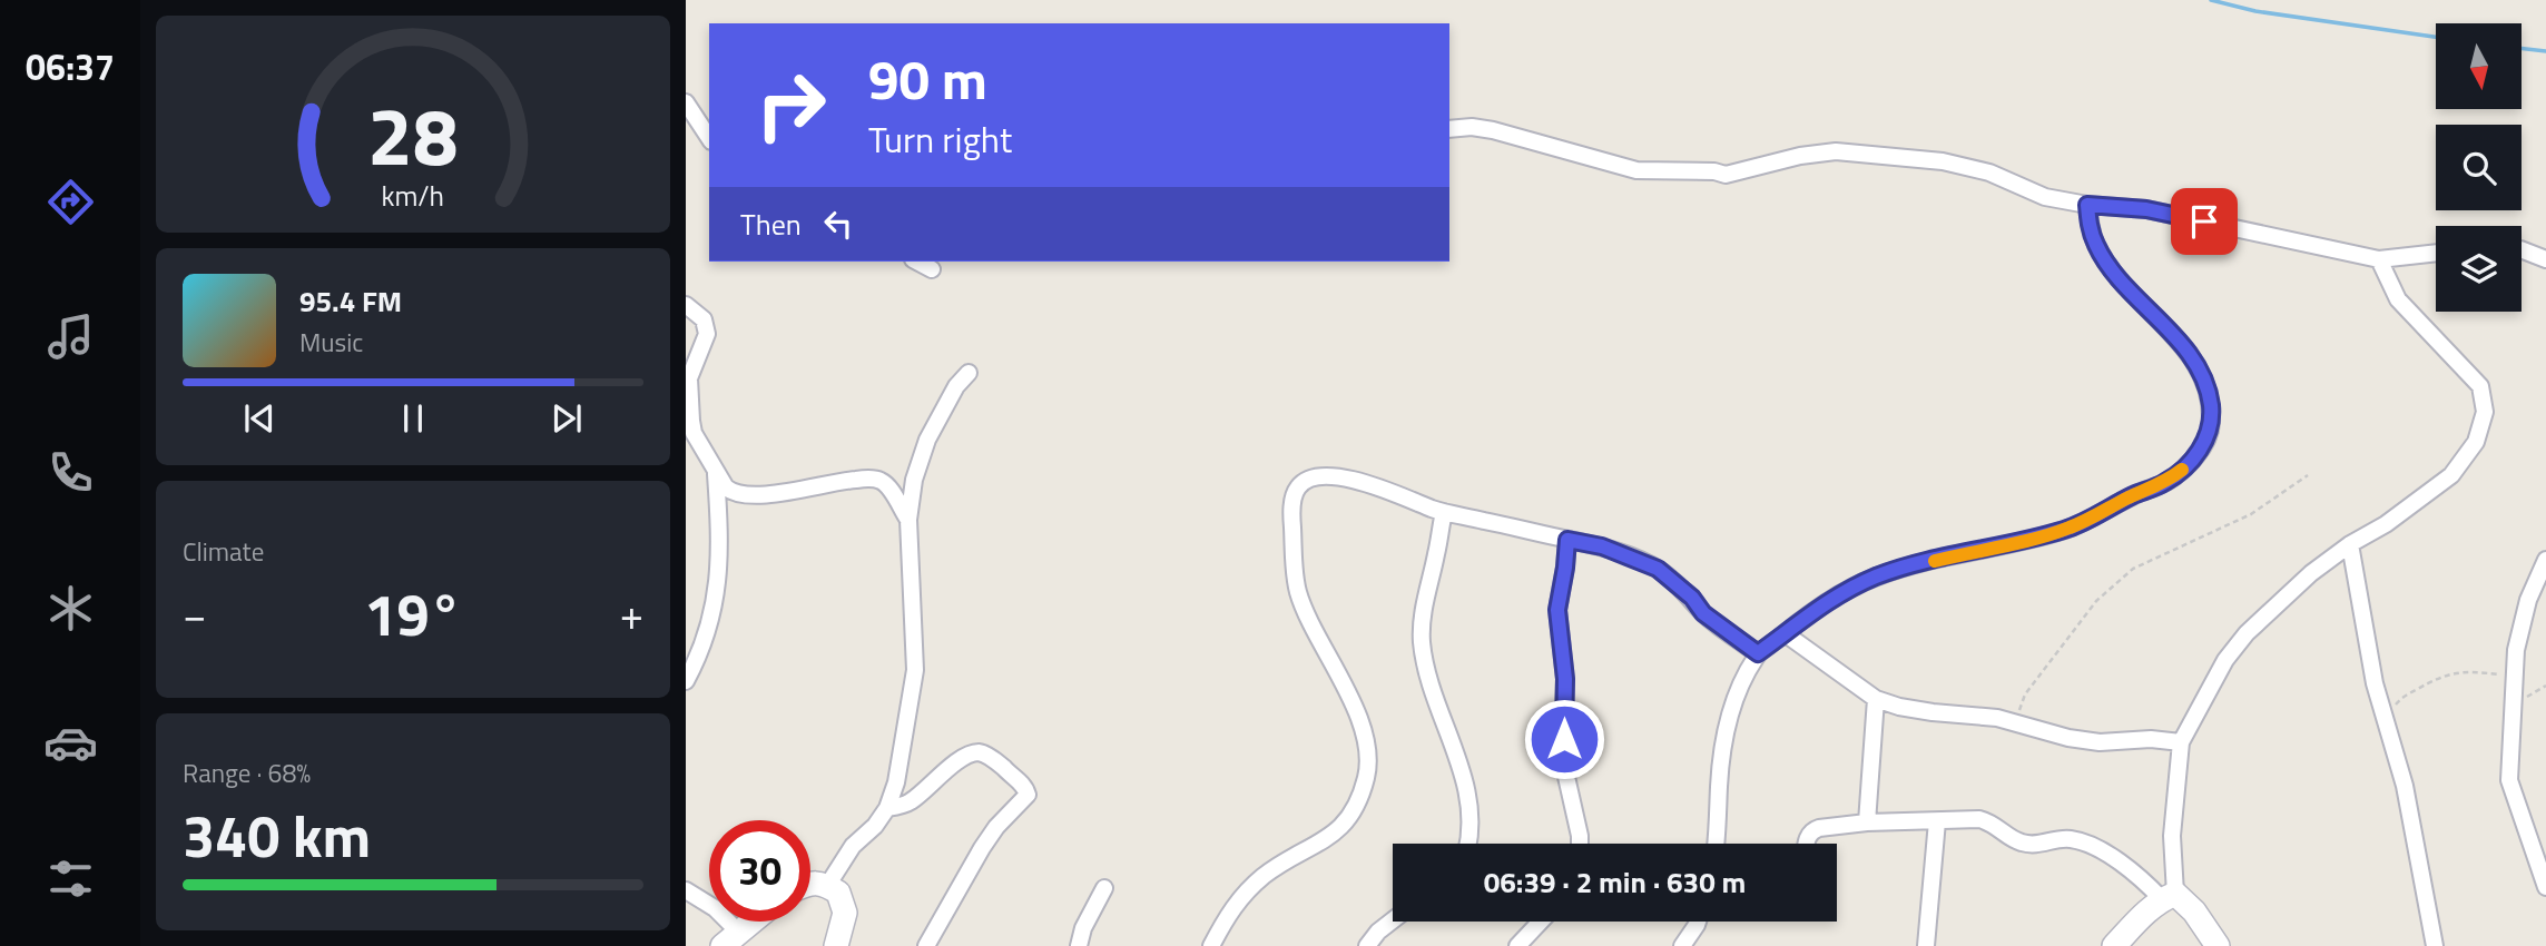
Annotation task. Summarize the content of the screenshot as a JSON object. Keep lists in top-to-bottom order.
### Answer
{
  "north": "bottom",
  "page": {
    "tabs": "06:37",
    "turn": ["90 m", "Turn right"],
    "then": "Then",
    "song": ["95.4 FM", "Music"],
    "tile": [
      "Climate",
      ["Range · 68%", "340 km"]
    ],
    "heat": ["−", "19°", "+"],
    "limit": "30",
    "trip": "06:39 · 2 min · 630 m",
    "gauge": ["28", "km/h"]
  }
}
